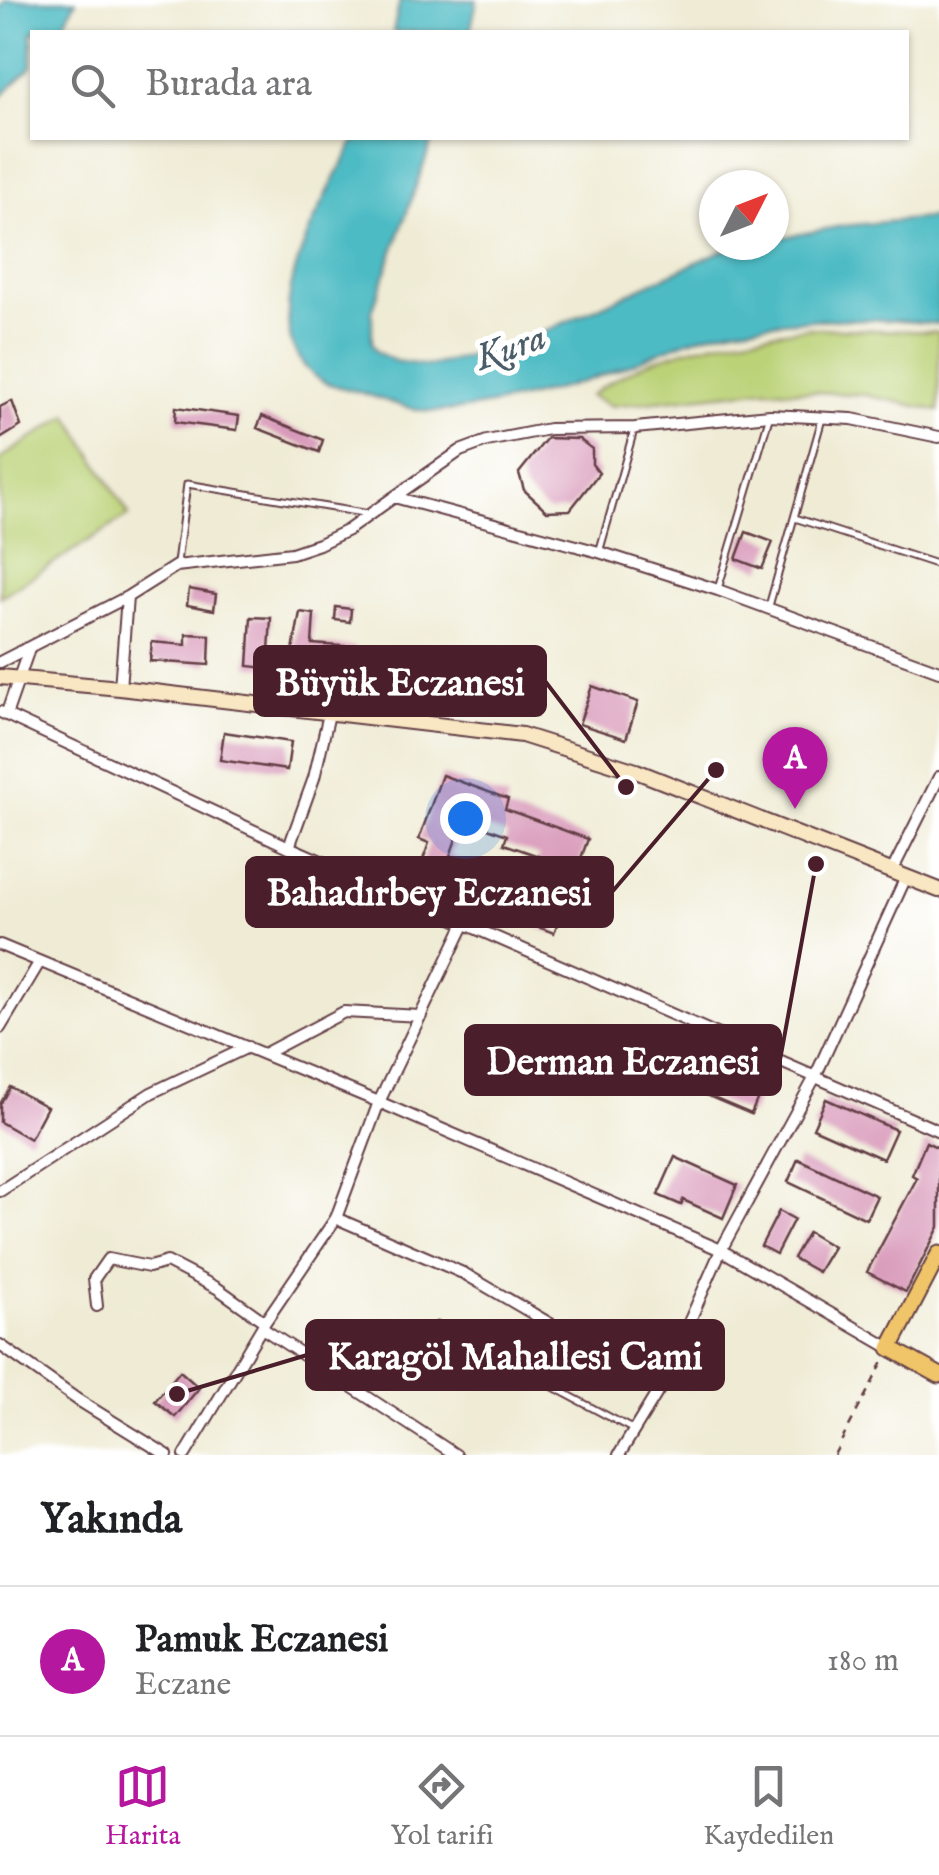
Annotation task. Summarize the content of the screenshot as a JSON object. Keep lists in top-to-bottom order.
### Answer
{
  "water": ["Kura"],
  "places": [
    "Bahadırbey Eczanesi",
    "Büyük Eczanesi",
    "Derman Eczanesi",
    "Karagöl Mahallesi Cami"
  ],
  "north": "top right",
  "page": {
    "search": "Burada ara",
    "pins": "A",
    "heading": "Yakında",
    "list": [
      {
        "mark": "A",
        "name": "Pamuk Eczanesi",
        "note": "Eczane",
        "value": "180 m"
      }
    ],
    "nav": ["Harita", "Yol tarifi", "Kaydedilen"]
  }
}
